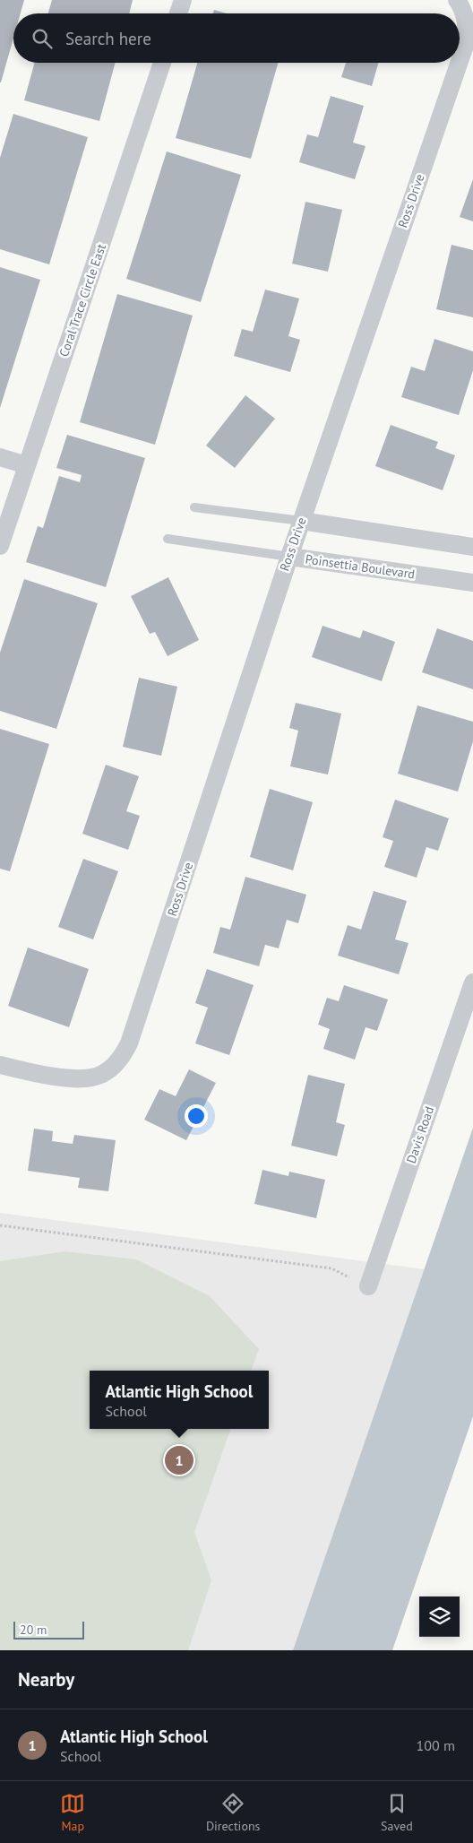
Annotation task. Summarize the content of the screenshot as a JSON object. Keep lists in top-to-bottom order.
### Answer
{
  "streets": {
    "street": [
      "Ross Drive",
      "Coral Trace Circle East",
      "Poinsettia Boulevard",
      "Davis Road"
    ]
  },
  "crossings": [
    ["Ross Drive", "Poinsettia Boulevard"]
  ],
  "scale_bar": "20 m",
  "page": {
    "search": "Search here",
    "popup": ["Atlantic High School", "School"],
    "pins": "1",
    "scale": "20 m",
    "heading": "Nearby",
    "list": [
      {
        "mark": "1",
        "name": "Atlantic High School",
        "note": "School",
        "value": "100 m"
      }
    ],
    "nav": ["Map", "Directions", "Saved"]
  }
}
